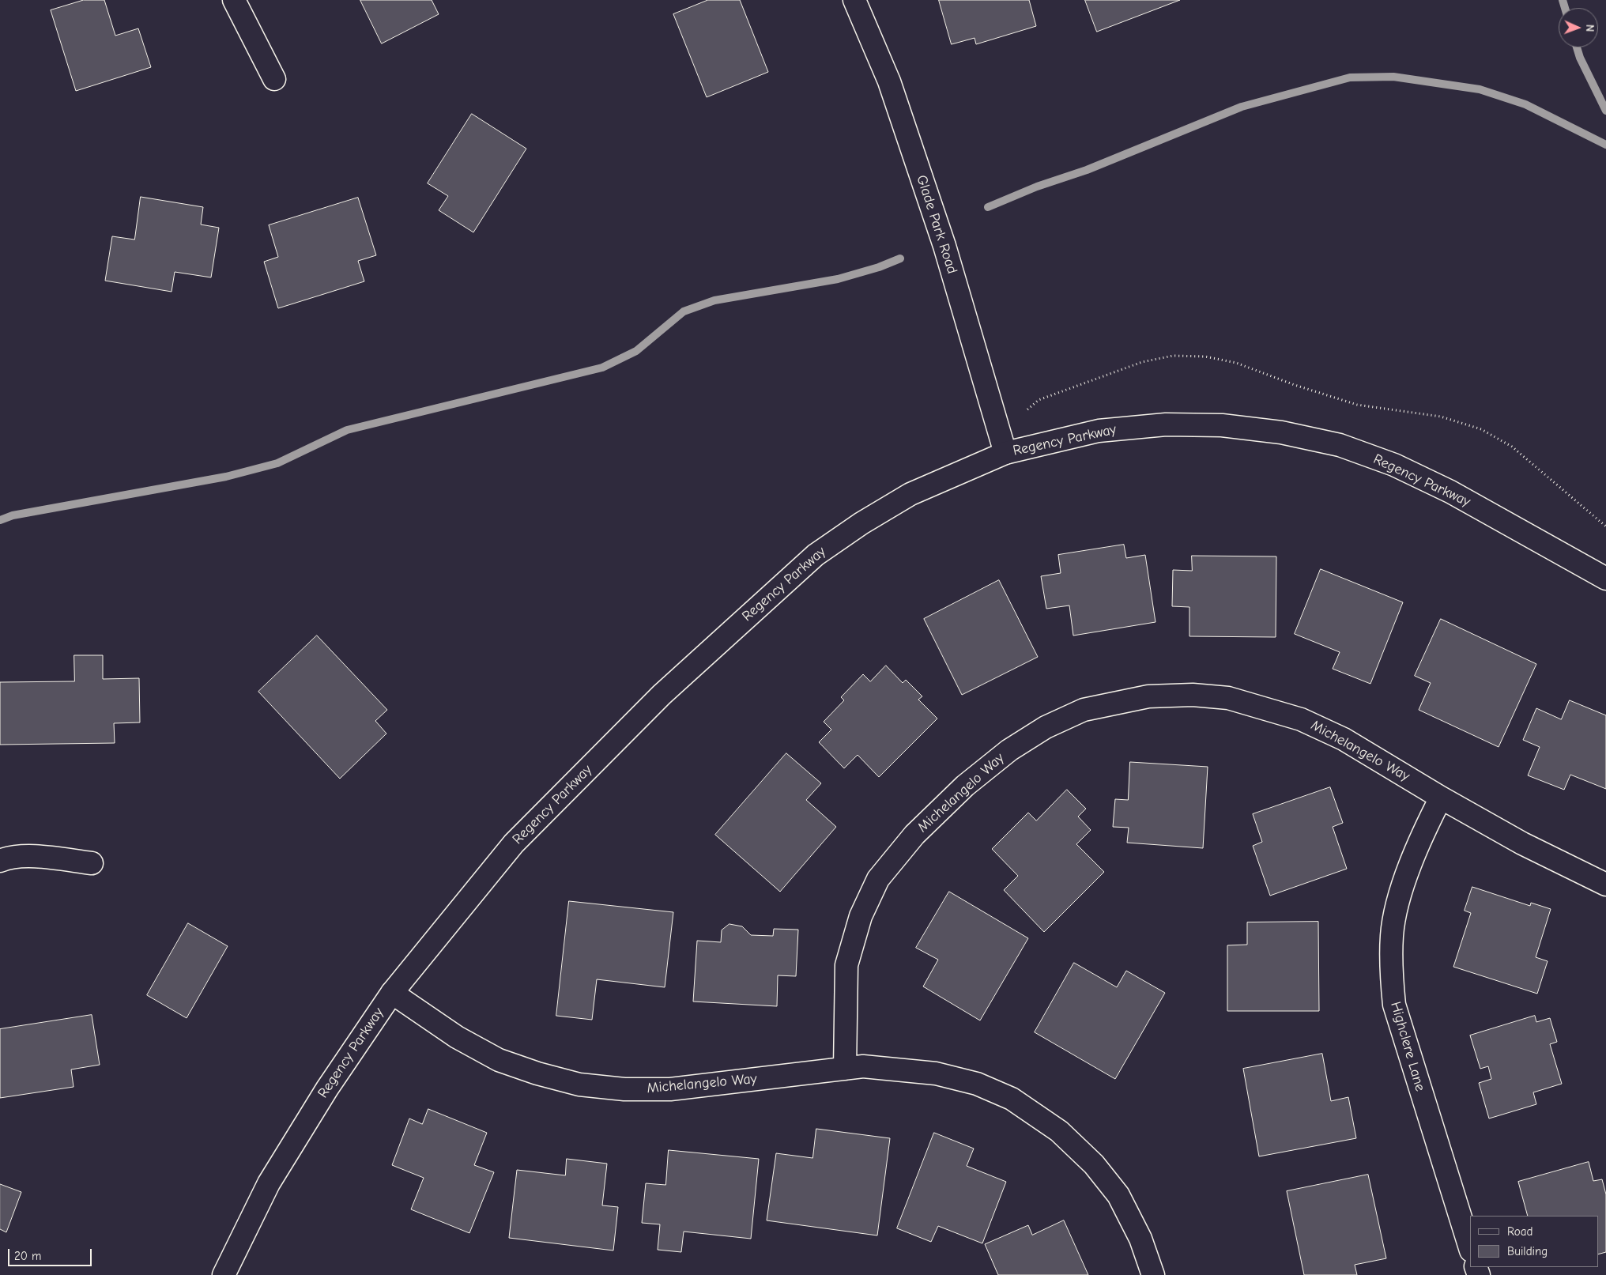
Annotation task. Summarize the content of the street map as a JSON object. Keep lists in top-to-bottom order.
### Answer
{
  "streets": {
    "street": [
      "Glade Park Road",
      "Regency Parkway",
      "Michelangelo Way",
      "Highclere Lane"
    ]
  },
  "crossings": [
    ["Glade Park Road", "Regency Parkway"],
    ["Regency Parkway", "Michelangelo Way"],
    ["Michelangelo Way", "Highclere Lane"]
  ],
  "legend": ["Road", "Building"],
  "scale_bar": "20 m",
  "north": "right"
}
